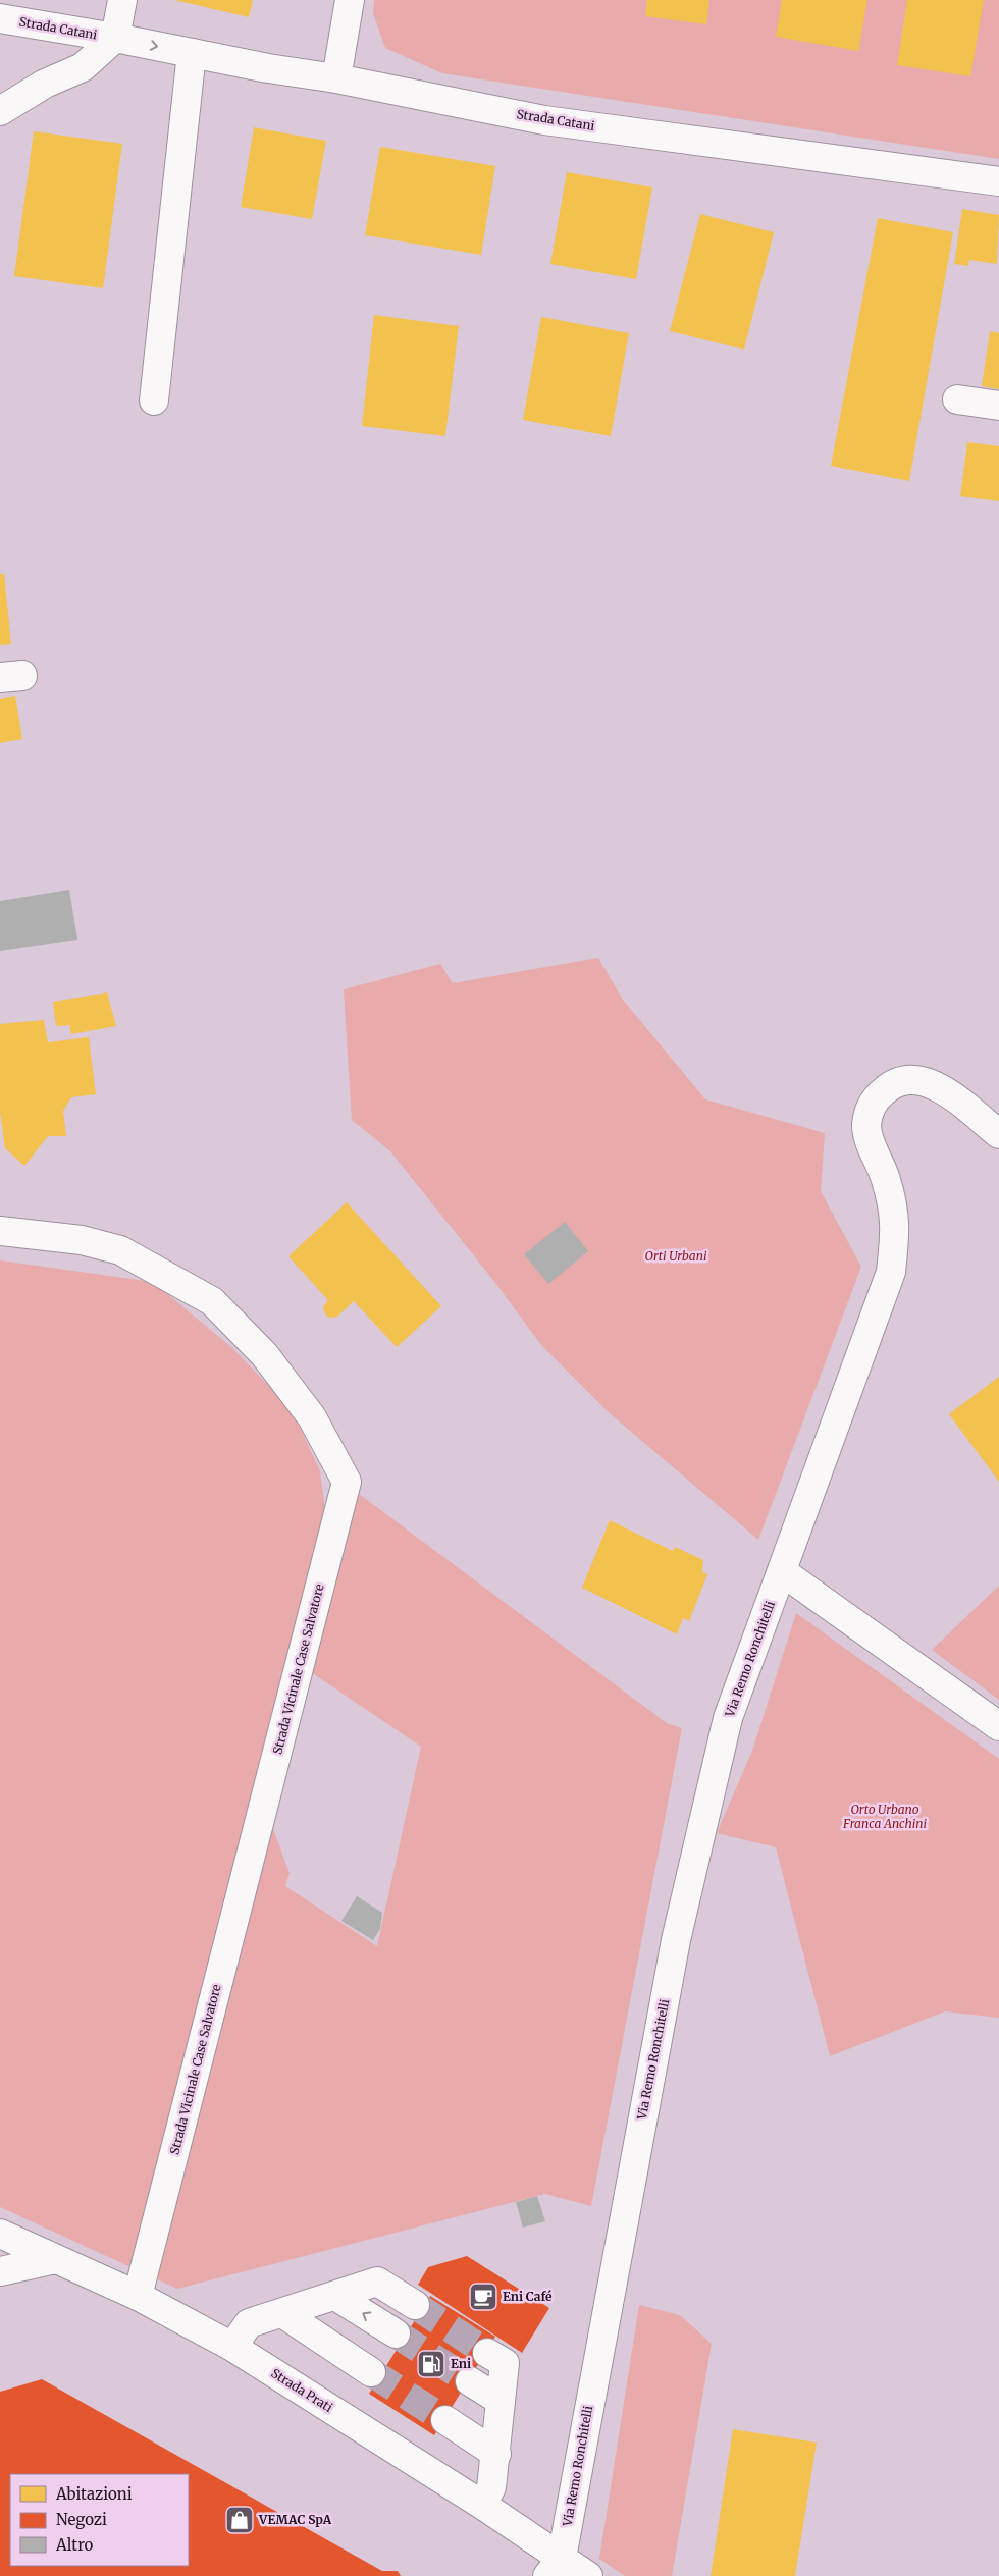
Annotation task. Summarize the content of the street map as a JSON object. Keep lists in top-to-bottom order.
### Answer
{
  "streets": {
    "street": [
      "Strada Catani",
      "Via Remo Ronchitelli",
      "Strada Vicinale Case Salvatore",
      "Strada Prati"
    ]
  },
  "crossings": [
    ["Via Remo Ronchitelli", "Strada Prati"],
    ["Strada Vicinale Case Salvatore", "Strada Prati"]
  ],
  "parks": ["Orti Urbani", "Orto Urbano Franca Anchini"],
  "places": {
    "cafe": ["Eni Café"],
    "fuel station": ["Eni"],
    "shop": ["VEMAC SpA"]
  },
  "legend": ["Abitazioni", "Negozi", "Altro"]
}
